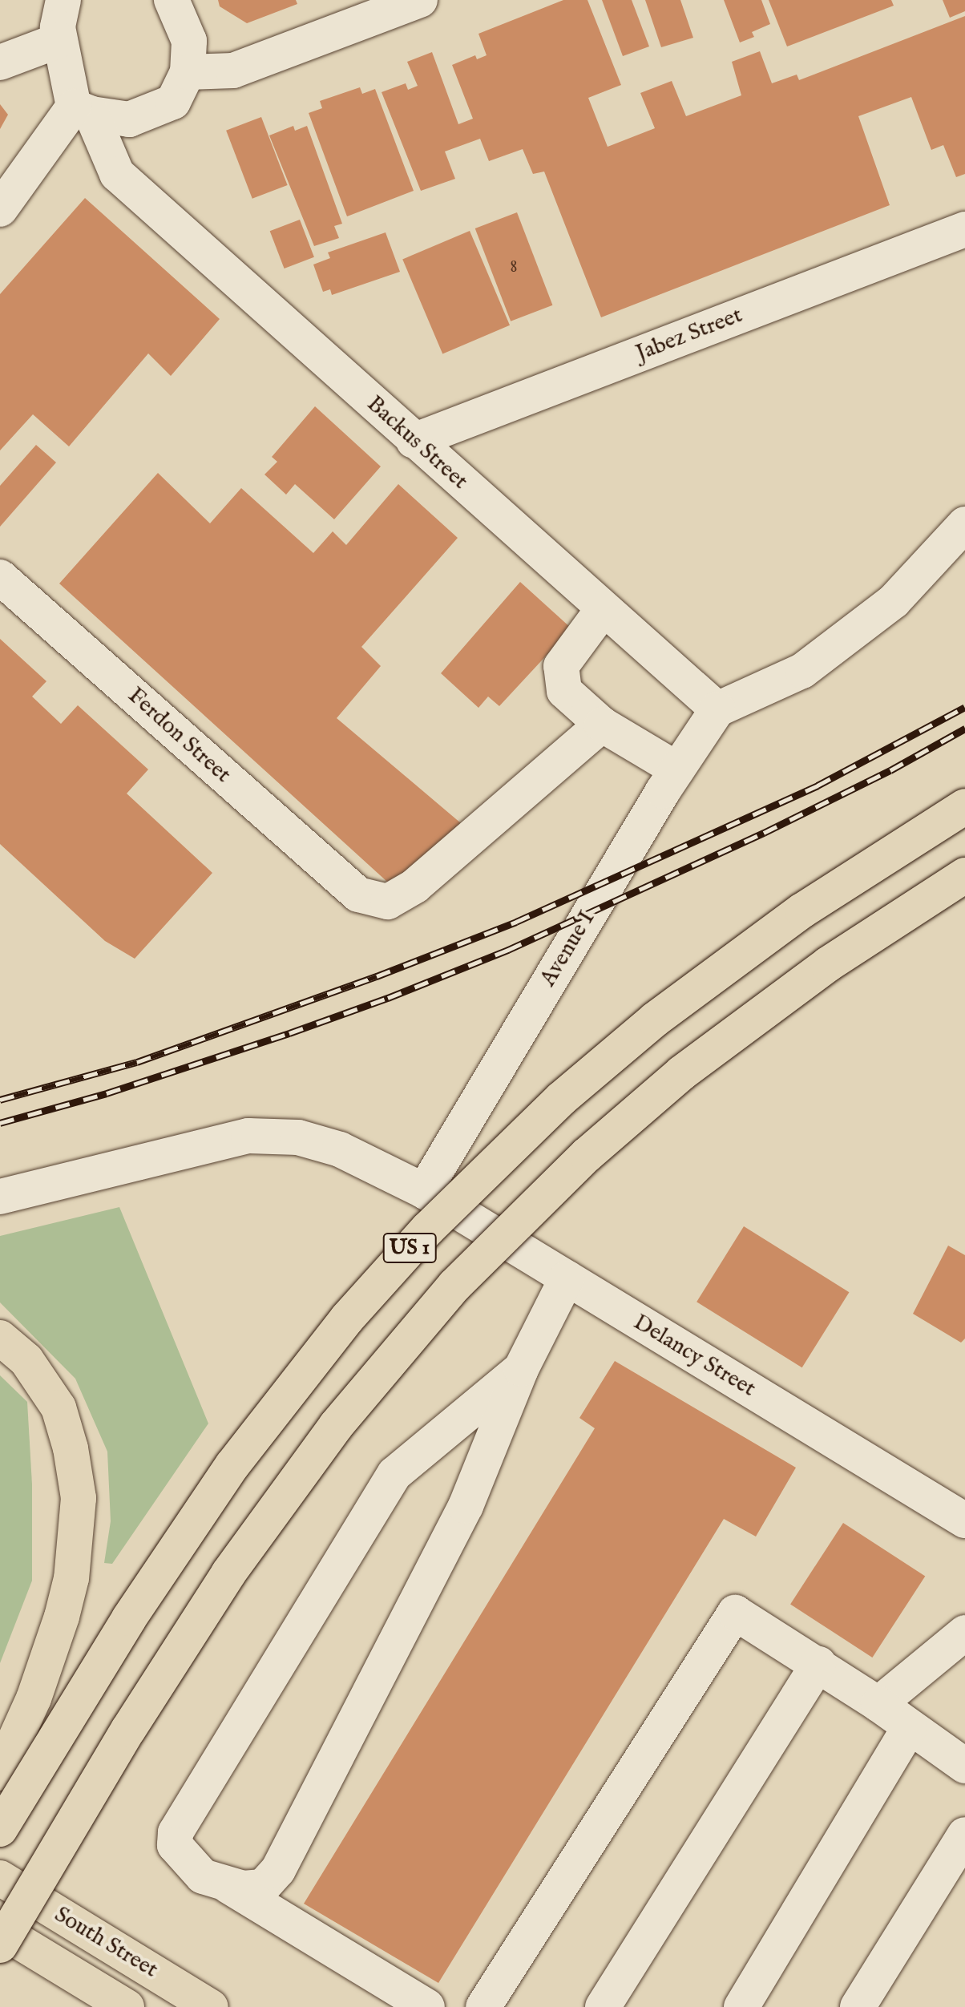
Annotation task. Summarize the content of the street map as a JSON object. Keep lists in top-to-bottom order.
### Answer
{
  "streets": {
    "main road": ["US 1", "South Street"],
    "street": [
      "Jabez Street",
      "Backus Street",
      "Ferdon Street",
      "Avenue I",
      "Delancy Street"
    ]
  },
  "crossings": [
    ["Jabez Street", "Backus Street"],
    ["Backus Street", "Avenue I"],
    ["Avenue I", "Delancy Street"]
  ],
  "house_numbers": ["8"]
}
